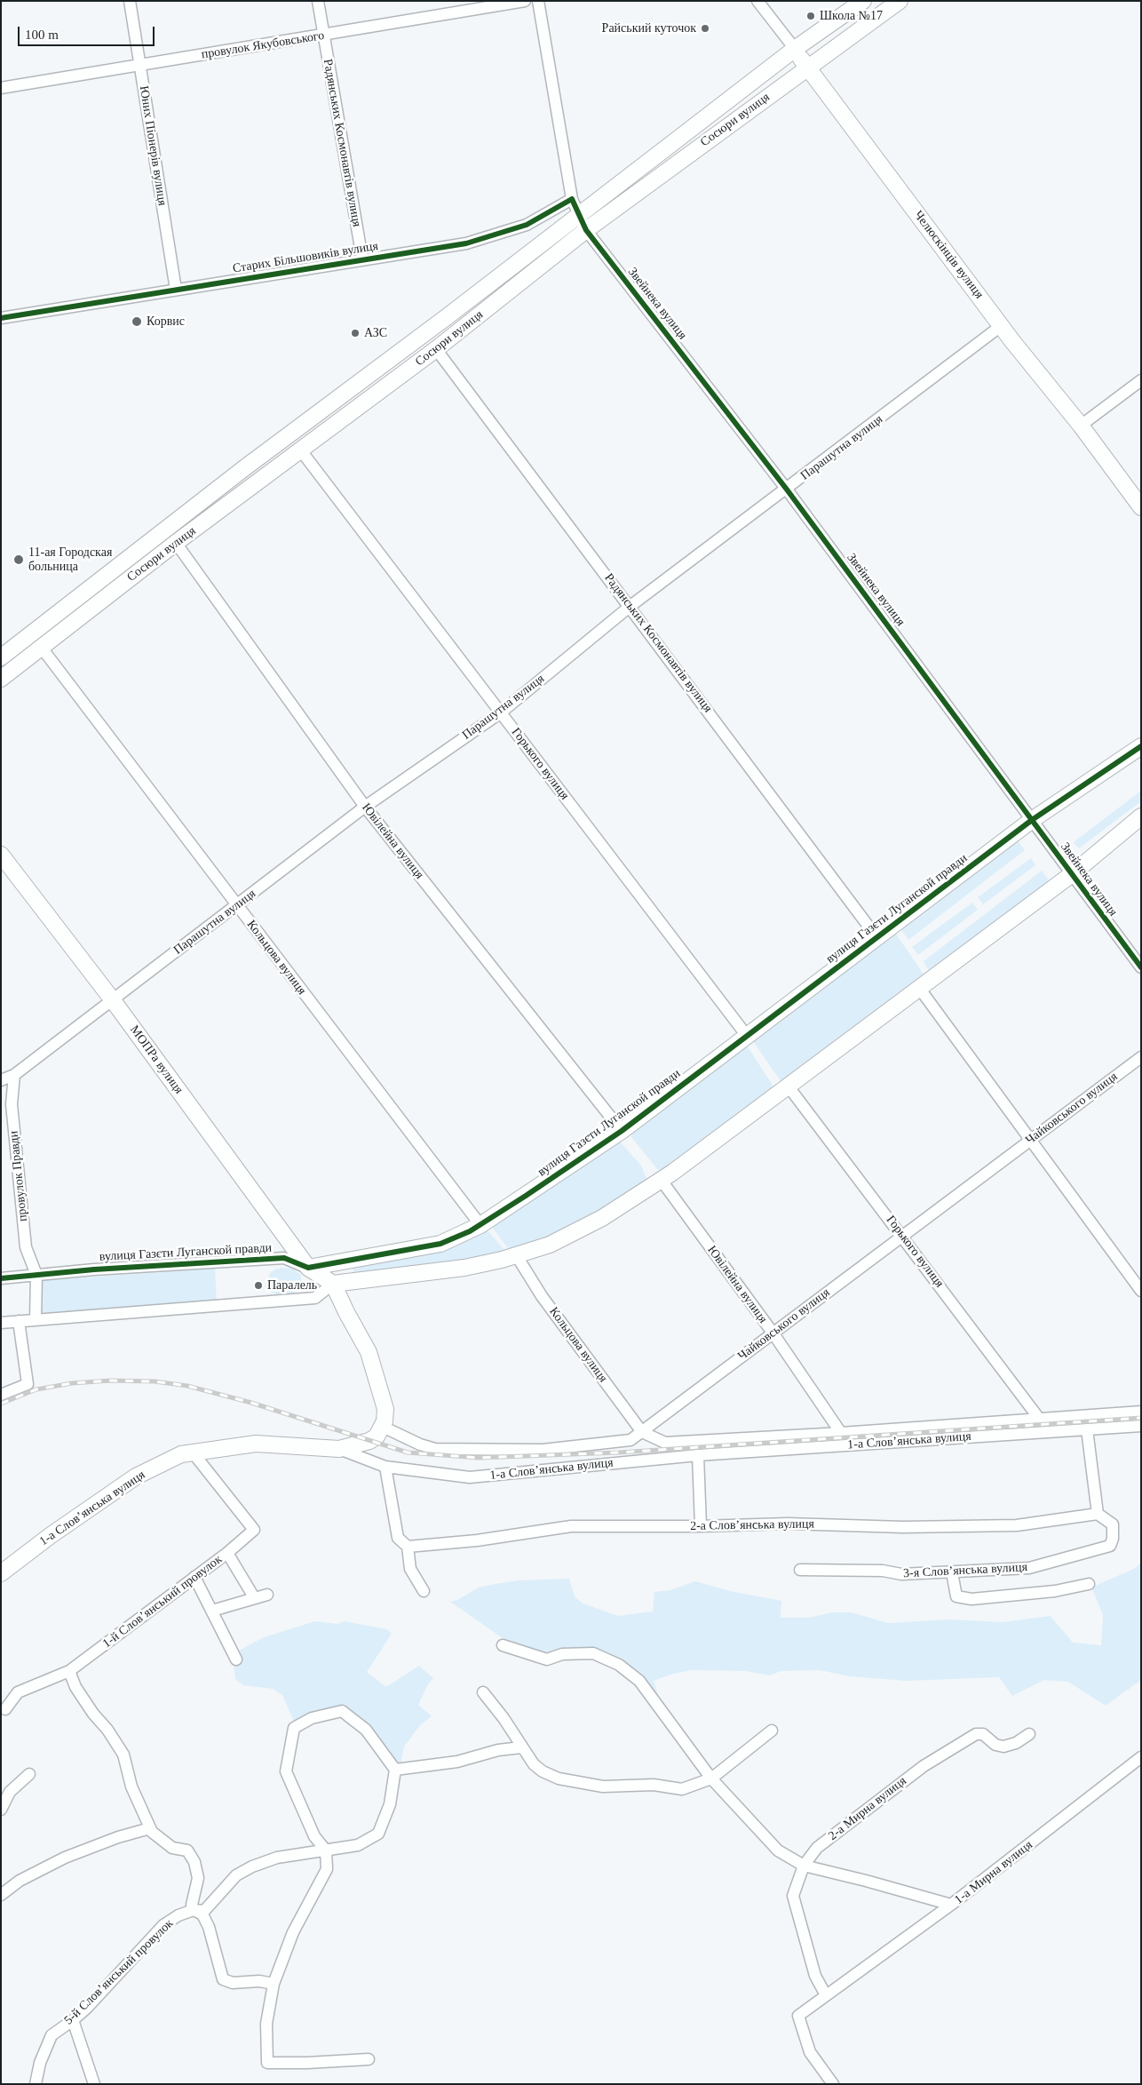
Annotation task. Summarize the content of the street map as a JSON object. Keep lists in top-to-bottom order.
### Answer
{
  "streets": {
    "street": [
      "провулок Якубовського",
      "Сосюри вулиця",
      "Радянських Космонавтів вулиця",
      "Юних Піонерів вулиця",
      "Челюскінців вулиця",
      "Старих Більшовиків вулиця",
      "Звейнека вулиця",
      "Парашутна вулиця",
      "Горького вулиця",
      "Ювілейна вулиця",
      "вулиця Газєти Луганской правди",
      "Кольцова вулиця",
      "МОПРа вулиця",
      "Чайковського вулиця",
      "провулок Правди",
      "1-а Слов’янська вулиця",
      "2-а Слов’янська вулиця",
      "3-я Слов’янська вулиця",
      "1-й Слов’янський провулок",
      "2-а Мирна вулиця",
      "1-а Мирна вулиця",
      "5-й Слов’янський провулок"
    ]
  },
  "crossings": [
    ["провулок Якубовського", "Радянських Космонавтів вулиця"],
    ["провулок Якубовського", "Юних Піонерів вулиця"],
    ["Сосюри вулиця", "Радянських Космонавтів вулиця"],
    ["Сосюри вулиця", "Челюскінців вулиця"],
    ["Сосюри вулиця", "Звейнека вулиця"],
    ["Сосюри вулиця", "Горького вулиця"],
    ["Сосюри вулиця", "Ювілейна вулиця"],
    ["Сосюри вулиця", "Кольцова вулиця"],
    ["Радянських Космонавтів вулиця", "Старих Більшовиків вулиця"],
    ["Радянських Космонавтів вулиця", "Парашутна вулиця"],
    ["Радянських Космонавтів вулиця", "вулиця Газєти Луганской правди"],
    ["Юних Піонерів вулиця", "Старих Більшовиків вулиця"],
    ["Челюскінців вулиця", "Парашутна вулиця"],
    ["Звейнека вулиця", "Парашутна вулиця"],
    ["Звейнека вулиця", "вулиця Газєти Луганской правди"],
    ["Парашутна вулиця", "Горького вулиця"],
    ["Парашутна вулиця", "Ювілейна вулиця"],
    ["Парашутна вулиця", "Кольцова вулиця"],
    ["Парашутна вулиця", "МОПРа вулиця"],
    ["Парашутна вулиця", "провулок Правди"],
    ["Горького вулиця", "вулиця Газєти Луганской правди"],
    ["Горького вулиця", "Чайковського вулиця"],
    ["Ювілейна вулиця", "вулиця Газєти Луганской правди"],
    ["Ювілейна вулиця", "Чайковського вулиця"],
    ["вулиця Газєти Луганской правди", "Кольцова вулиця"],
    ["вулиця Газєти Луганской правди", "МОПРа вулиця"],
    ["вулиця Газєти Луганской правди", "провулок Правди"],
    ["Кольцова вулиця", "Чайковського вулиця"],
    ["1-а Слов’янська вулиця", "1-й Слов’янський провулок"],
    ["2-а Слов’янська вулиця", "3-я Слов’янська вулиця"],
    ["2-а Мирна вулиця", "1-а Мирна вулиця"]
  ],
  "places": [
    "Школа №17",
    "Райський куточок",
    "Корвис",
    "АЗС",
    "11-ая Городская больница",
    "Паралель"
  ],
  "scale_bar": "100 m"
}
